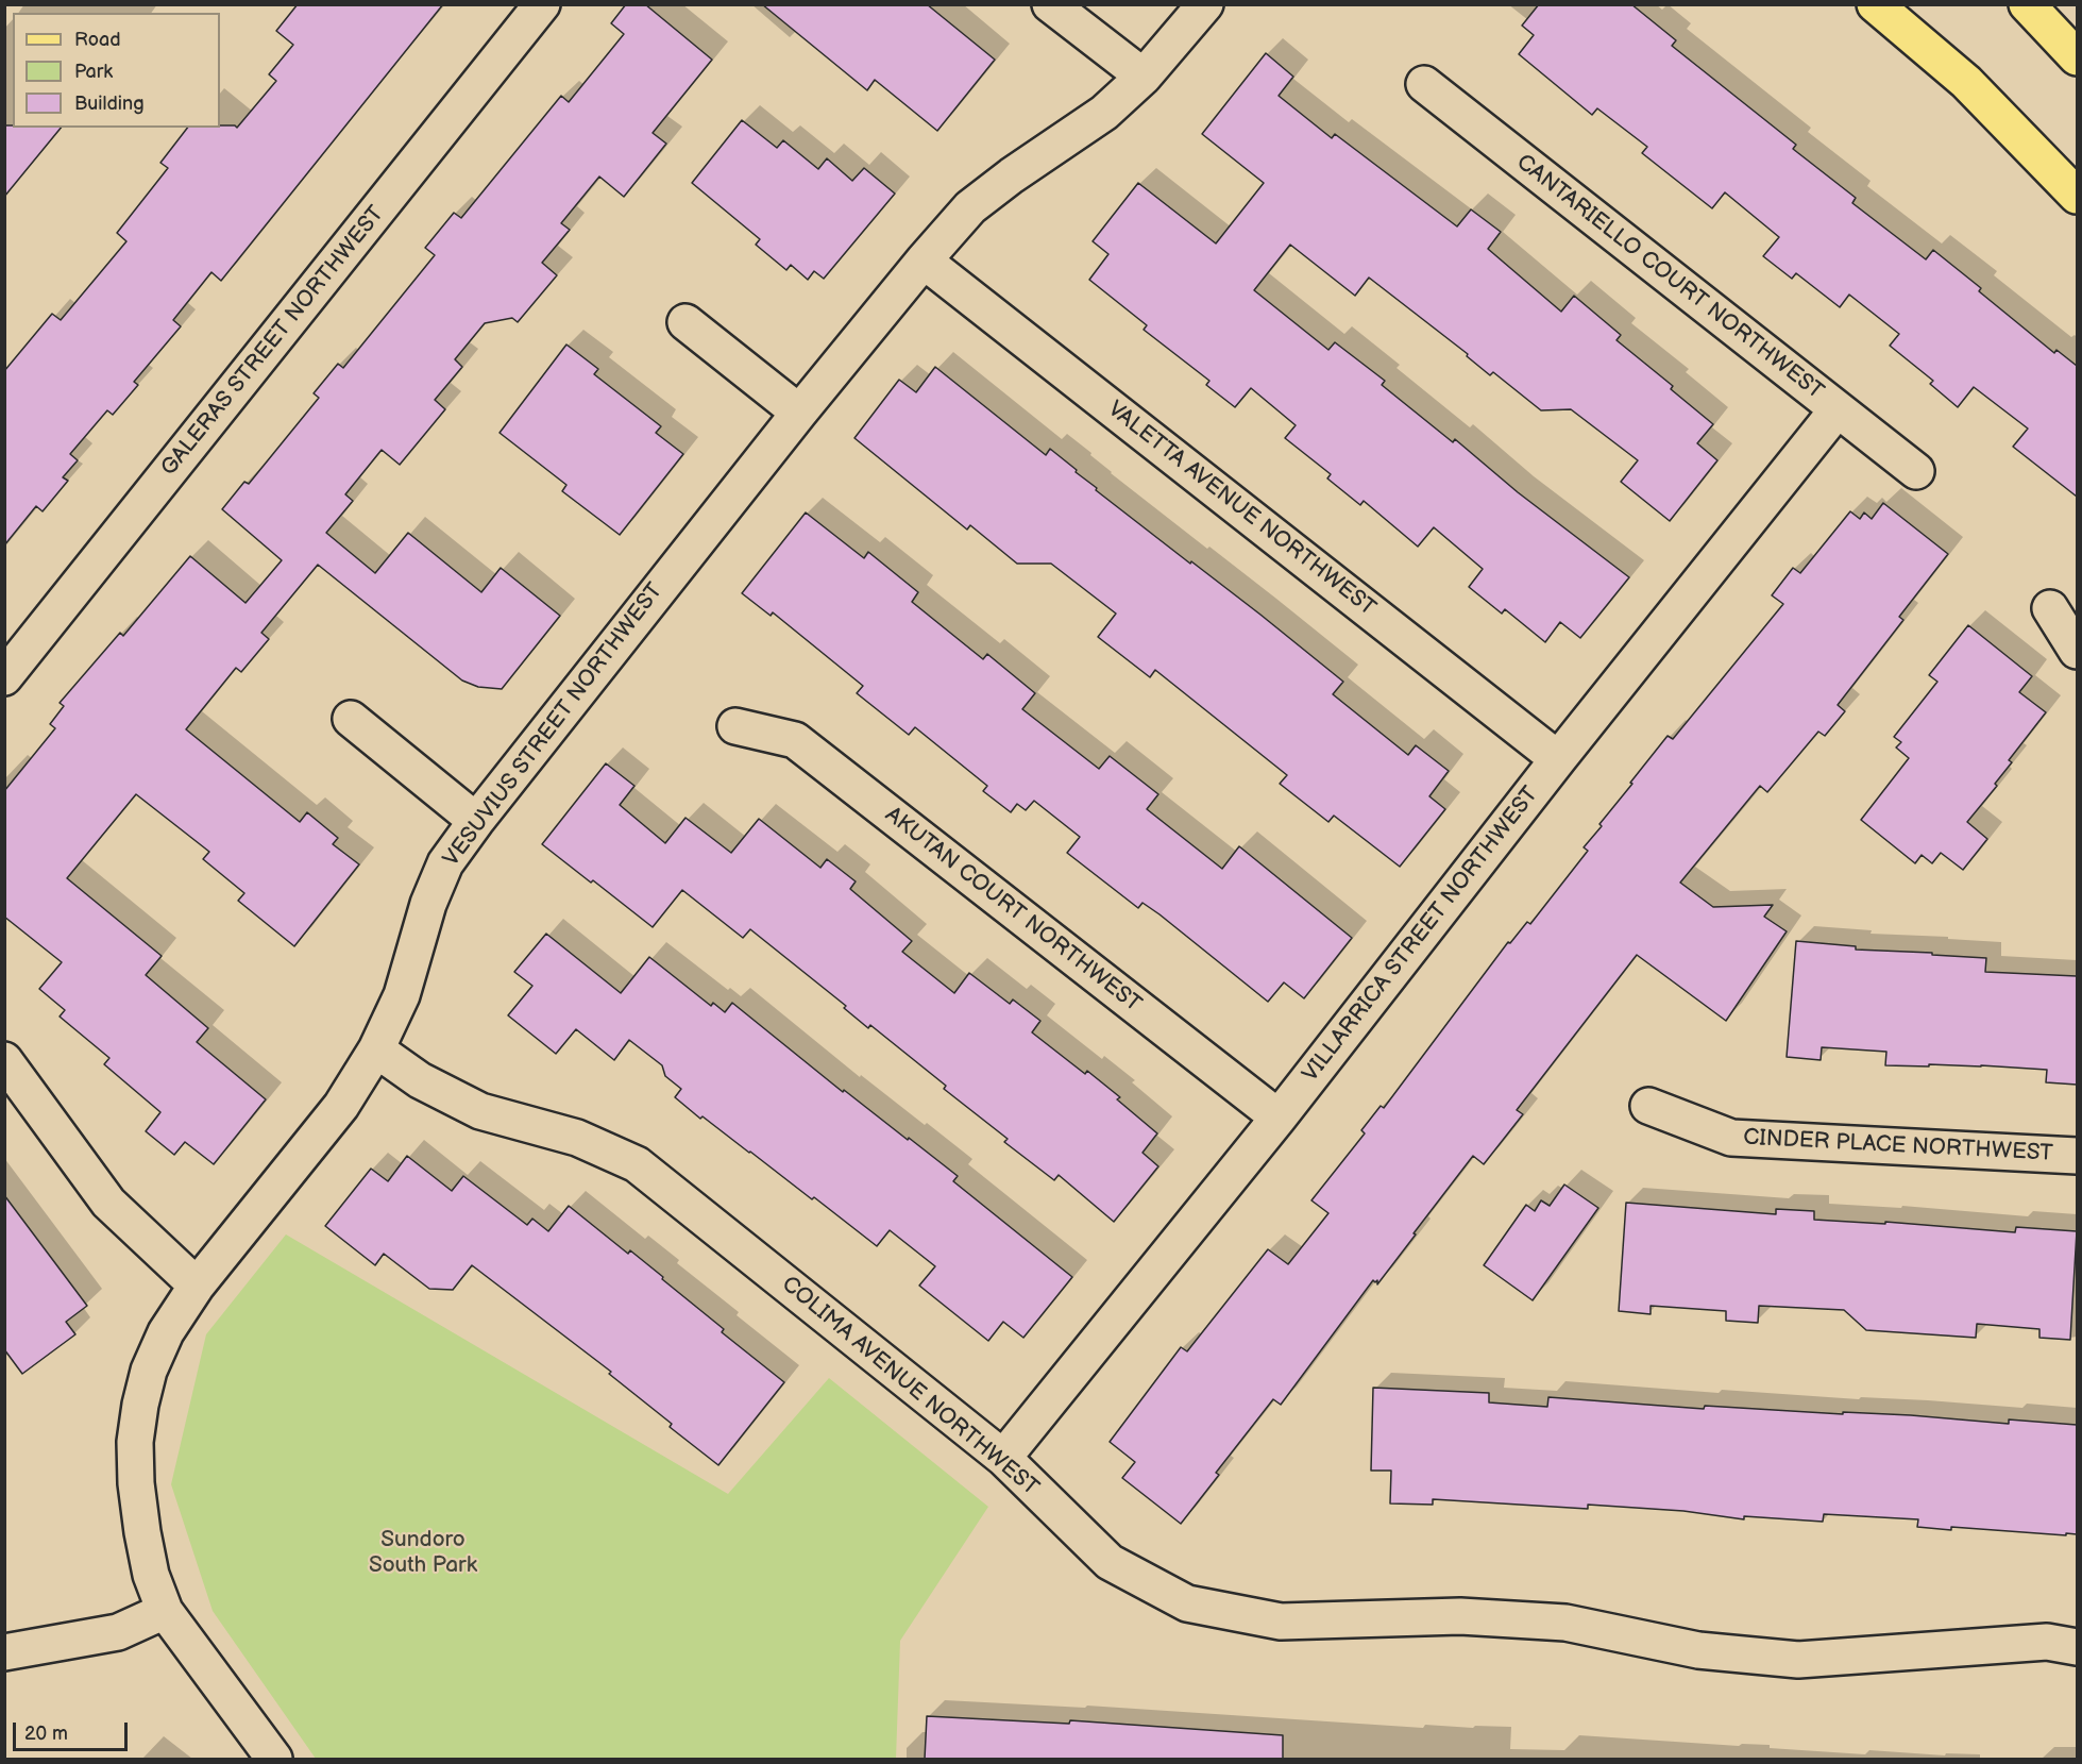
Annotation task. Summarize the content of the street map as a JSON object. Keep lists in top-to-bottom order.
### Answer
{
  "streets": {
    "street": [
      "CANTARIELLO COURT NORTHWEST",
      "GALERAS STREET NORTHWEST",
      "VALETTA AVENUE NORTHWEST",
      "VESUVIUS STREET NORTHWEST",
      "AKUTAN COURT NORTHWEST",
      "VILLARRICA STREET NORTHWEST",
      "CINDER PLACE NORTHWEST",
      "COLIMA AVENUE NORTHWEST"
    ]
  },
  "crossings": [
    ["CANTARIELLO COURT NORTHWEST", "VILLARRICA STREET NORTHWEST"],
    ["VALETTA AVENUE NORTHWEST", "VESUVIUS STREET NORTHWEST"],
    ["VALETTA AVENUE NORTHWEST", "VILLARRICA STREET NORTHWEST"],
    ["VESUVIUS STREET NORTHWEST", "COLIMA AVENUE NORTHWEST"],
    ["AKUTAN COURT NORTHWEST", "VILLARRICA STREET NORTHWEST"],
    ["VILLARRICA STREET NORTHWEST", "COLIMA AVENUE NORTHWEST"]
  ],
  "parks": ["Sundoro South Park"],
  "legend": ["Road", "Park", "Building"],
  "scale_bar": "20 m"
}
